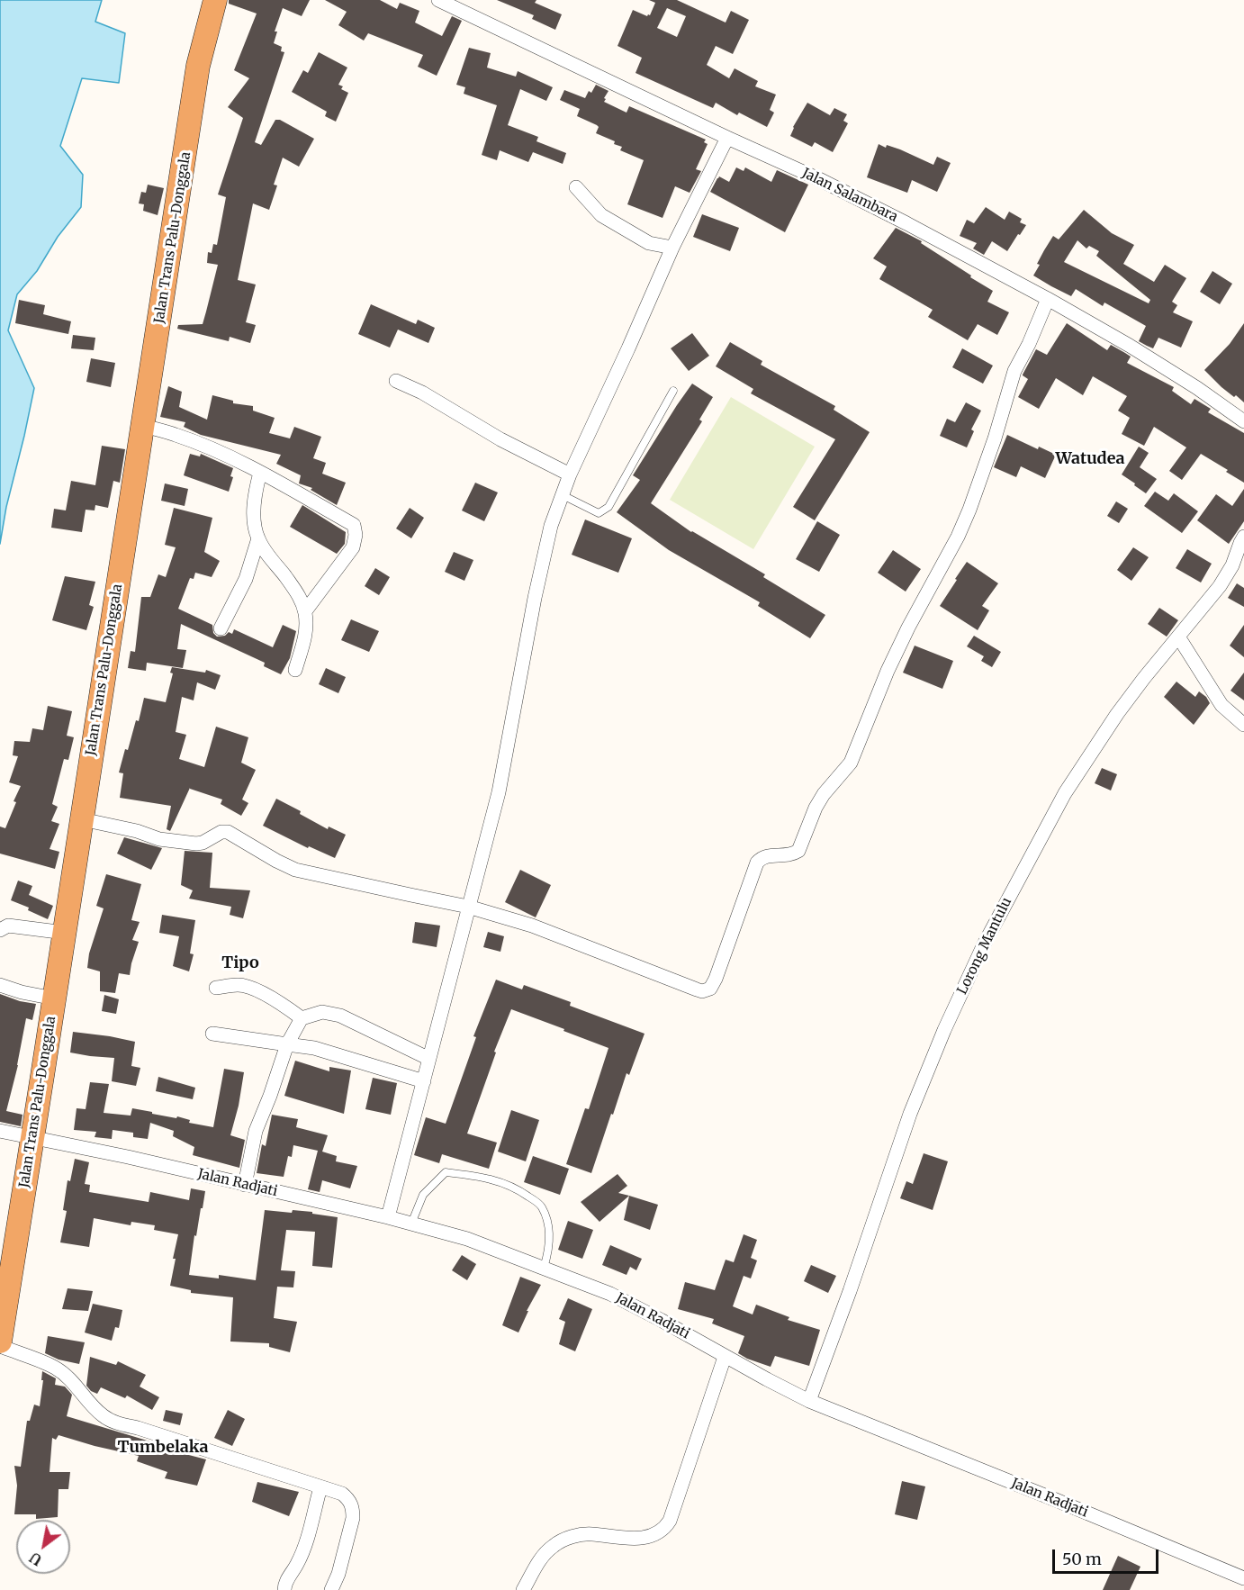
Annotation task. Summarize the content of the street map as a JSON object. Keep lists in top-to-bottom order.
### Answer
{
  "streets": {
    "highway": ["Jalan Trans Palu-Donggala"],
    "street": ["Jalan Salambara", "Lorong Mantulu", "Jalan Radjati"]
  },
  "crossings": [
    ["Jalan Trans Palu-Donggala", "Jalan Radjati"],
    ["Lorong Mantulu", "Jalan Radjati"]
  ],
  "districts": ["Watudea", "Tipo", "Tumbelaka"],
  "scale_bar": "50 m",
  "north": "bottom left"
}
